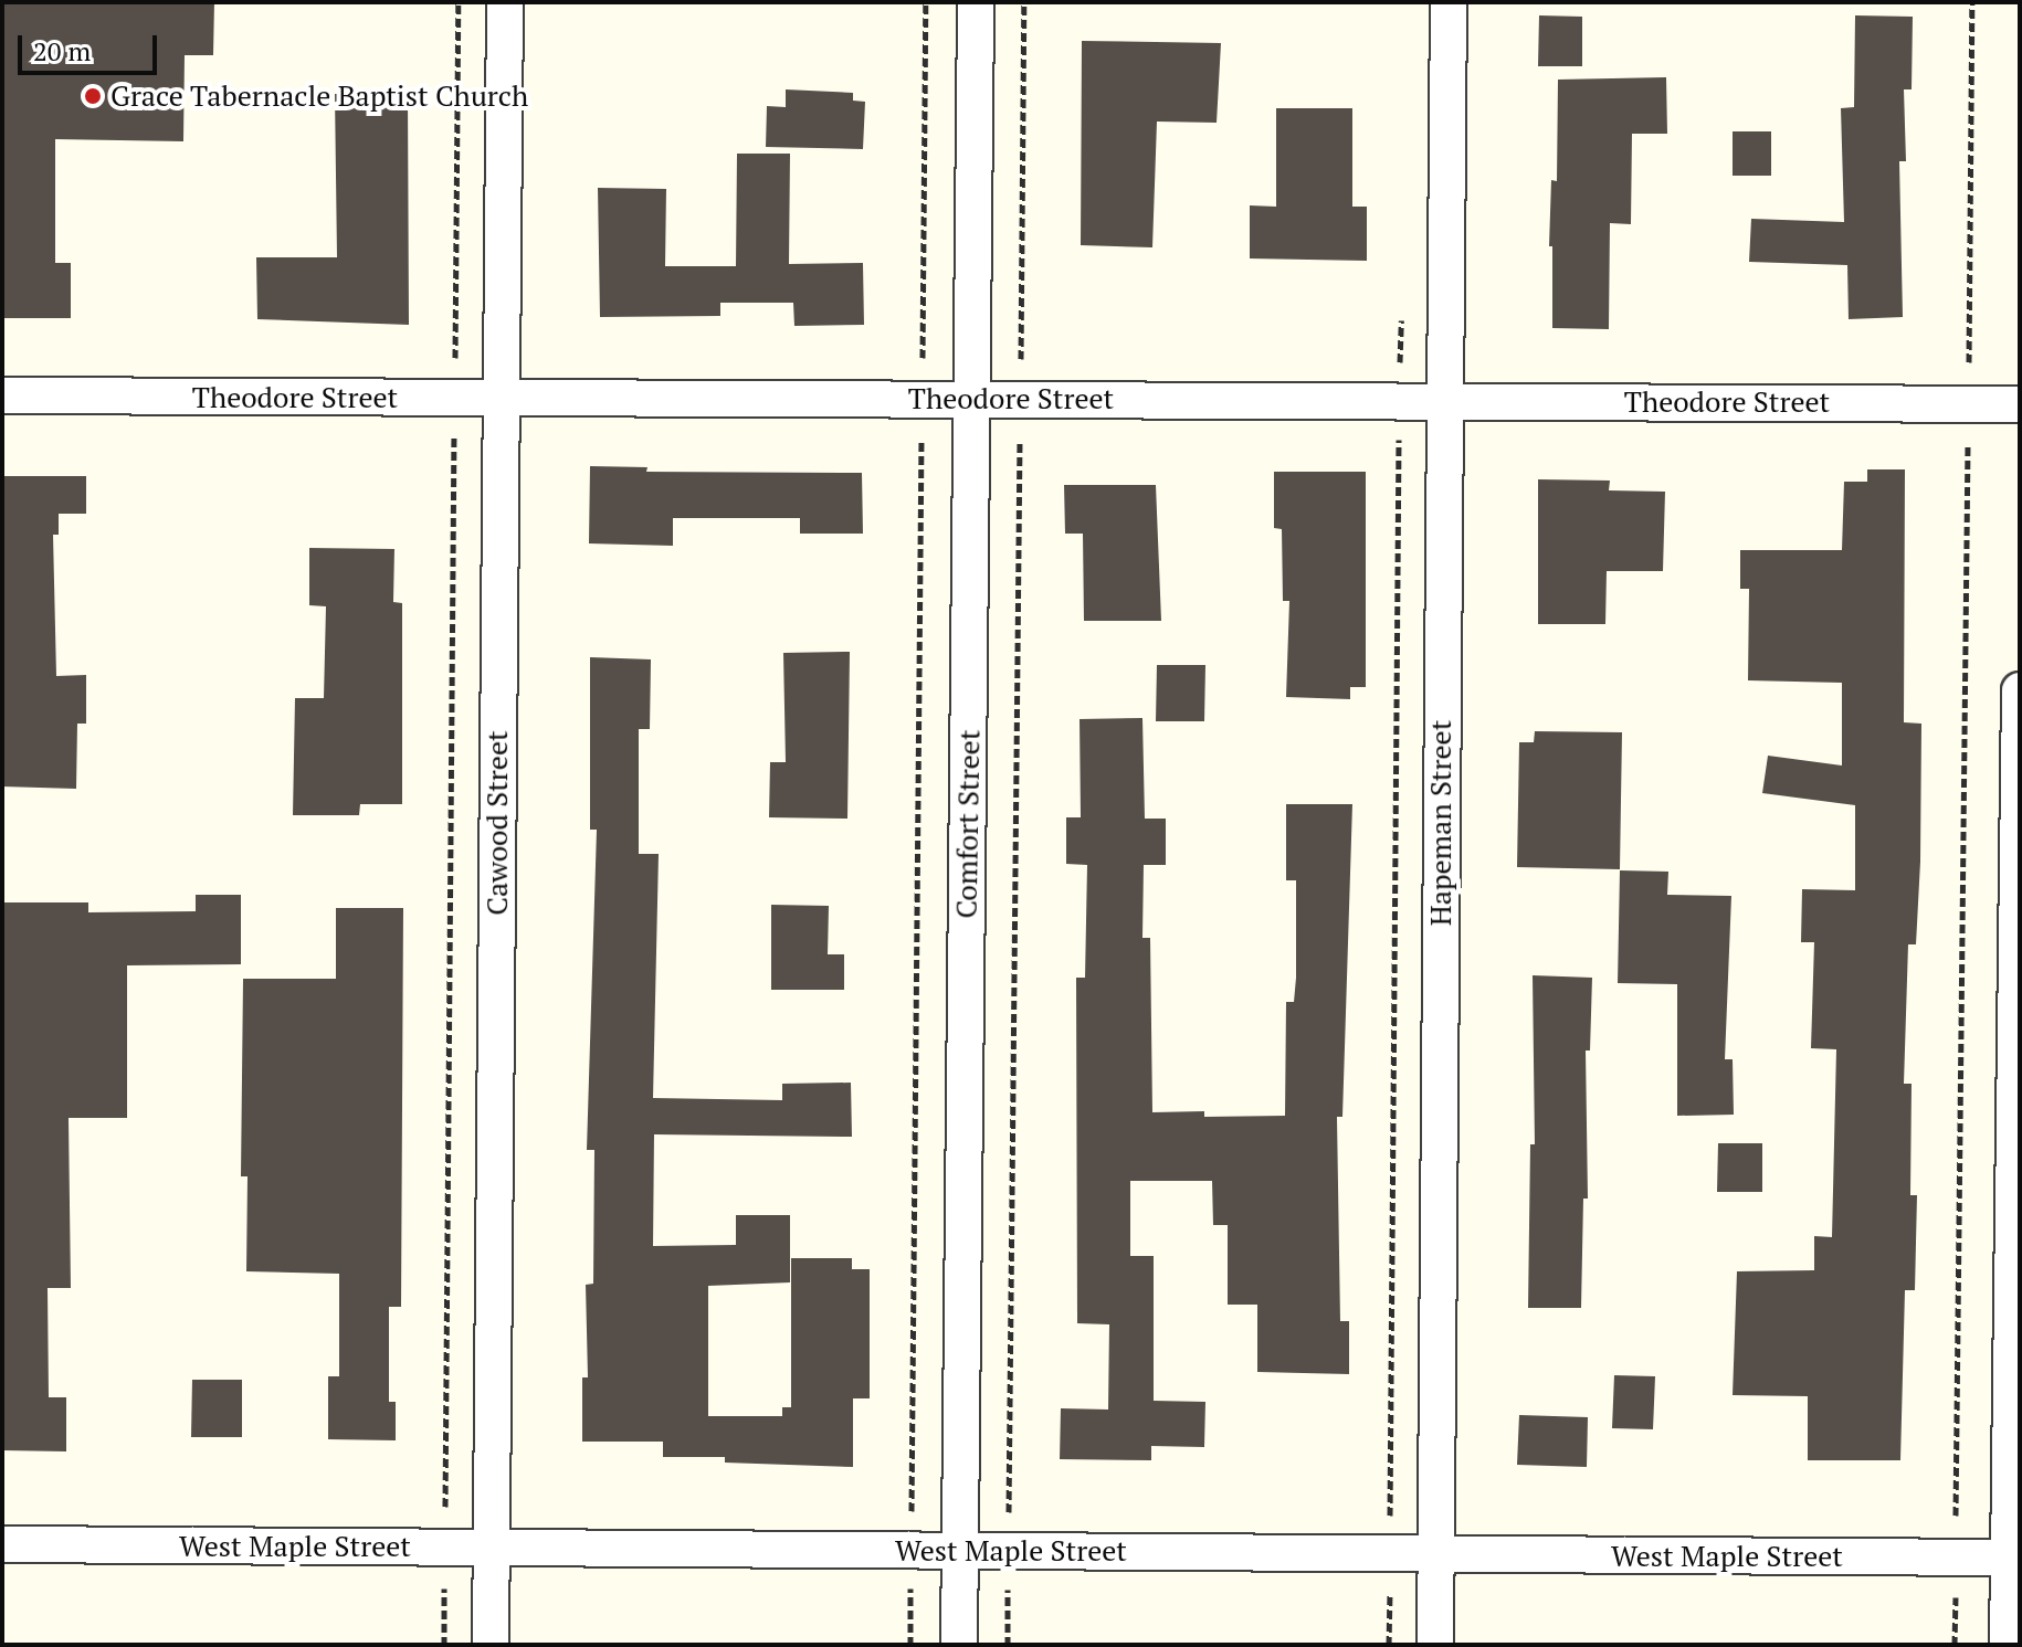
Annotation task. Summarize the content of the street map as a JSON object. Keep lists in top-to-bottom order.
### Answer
{
  "streets": {
    "street": [
      "Theodore Street",
      "Cawood Street",
      "Hapeman Street",
      "Comfort Street",
      "West Maple Street"
    ]
  },
  "crossings": [
    ["Theodore Street", "Cawood Street"],
    ["Theodore Street", "Hapeman Street"],
    ["Theodore Street", "Comfort Street"],
    ["Cawood Street", "West Maple Street"],
    ["Hapeman Street", "West Maple Street"],
    ["Comfort Street", "West Maple Street"]
  ],
  "places": ["Grace Tabernacle Baptist Church"],
  "scale_bar": "20 m"
}
